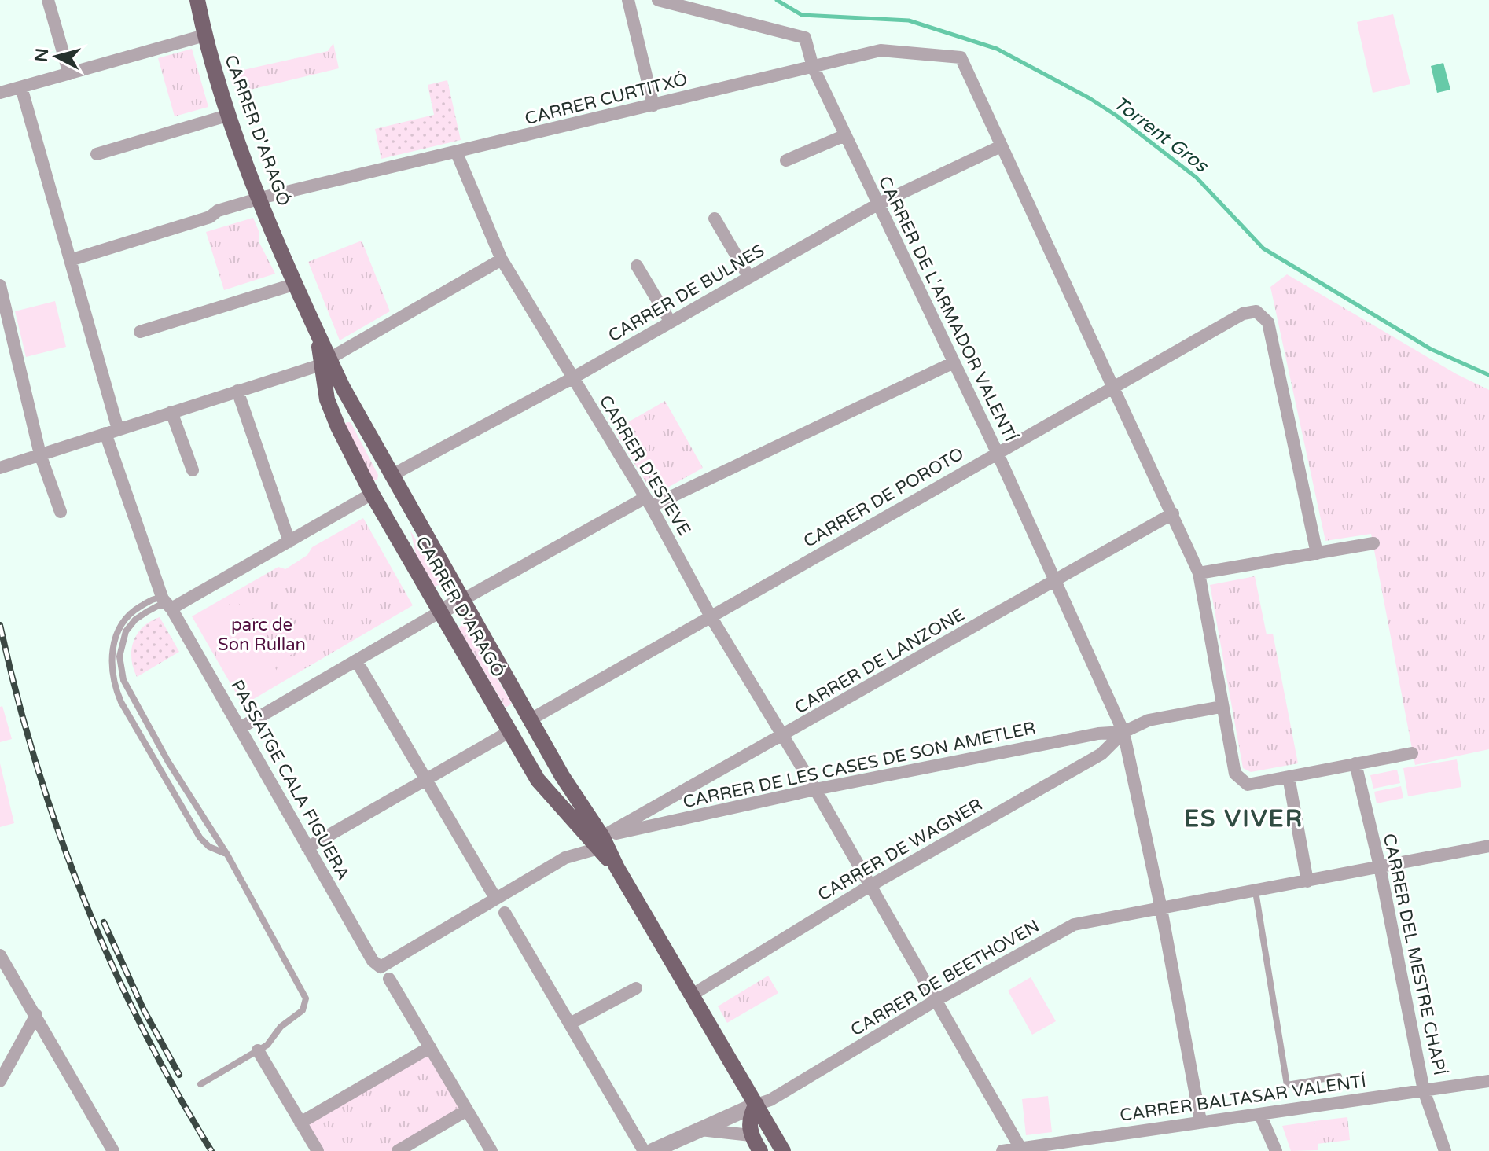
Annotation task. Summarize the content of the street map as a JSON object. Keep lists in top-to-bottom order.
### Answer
{
  "streets": {
    "main road": ["CARRER D'ARAGÓ"],
    "street": [
      "CARRER CURTITXÓ",
      "CARRER DE BULNES",
      "CARRER DE L'ARMADOR VALENTÍ",
      "CARRER D'ESTEVE",
      "CARRER DE POROTO",
      "CARRER DE LANZONE",
      "CARRER DE LES CASES DE SON AMETLER",
      "PASSATGE CALA FIGUERA",
      "CARRER DE WAGNER",
      "CARRER DEL MESTRE CHAPÍ",
      "CARRER DE BEETHOVEN",
      "CARRER BALTASAR VALENTÍ"
    ]
  },
  "crossings": [
    ["CARRER CURTITXÓ", "CARRER D'ARAGÓ"],
    ["CARRER CURTITXÓ", "CARRER DE BULNES"],
    ["CARRER CURTITXÓ", "CARRER DE L'ARMADOR VALENTÍ"],
    ["CARRER CURTITXÓ", "CARRER D'ESTEVE"],
    ["CARRER CURTITXÓ", "PASSATGE CALA FIGUERA"],
    ["CARRER D'ARAGÓ", "CARRER DE BULNES"],
    ["CARRER D'ARAGÓ", "CARRER DE POROTO"],
    ["CARRER D'ARAGÓ", "CARRER DE LANZONE"],
    ["CARRER D'ARAGÓ", "CARRER DE LES CASES DE SON AMETLER"],
    ["CARRER D'ARAGÓ", "CARRER DE WAGNER"],
    ["CARRER D'ARAGÓ", "CARRER DE BEETHOVEN"],
    ["CARRER DE BULNES", "CARRER DE L'ARMADOR VALENTÍ"],
    ["CARRER DE BULNES", "CARRER D'ESTEVE"],
    ["CARRER DE L'ARMADOR VALENTÍ", "CARRER DE POROTO"],
    ["CARRER DE L'ARMADOR VALENTÍ", "CARRER DE LANZONE"],
    ["CARRER DE L'ARMADOR VALENTÍ", "CARRER DE LES CASES DE SON AMETLER"],
    ["CARRER DE L'ARMADOR VALENTÍ", "CARRER DE WAGNER"],
    ["CARRER DE L'ARMADOR VALENTÍ", "CARRER DE BEETHOVEN"],
    ["CARRER DE L'ARMADOR VALENTÍ", "CARRER BALTASAR VALENTÍ"],
    ["CARRER D'ESTEVE", "CARRER DE POROTO"],
    ["CARRER D'ESTEVE", "CARRER DE LANZONE"],
    ["CARRER D'ESTEVE", "CARRER DE LES CASES DE SON AMETLER"],
    ["CARRER D'ESTEVE", "CARRER DE WAGNER"],
    ["CARRER D'ESTEVE", "CARRER DE BEETHOVEN"],
    ["CARRER D'ESTEVE", "CARRER BALTASAR VALENTÍ"],
    ["CARRER DE LANZONE", "CARRER DE LES CASES DE SON AMETLER"],
    ["CARRER DE LES CASES DE SON AMETLER", "CARRER DE WAGNER"],
    ["CARRER DEL MESTRE CHAPÍ", "CARRER DE BEETHOVEN"],
    ["CARRER DEL MESTRE CHAPÍ", "CARRER BALTASAR VALENTÍ"]
  ],
  "districts": ["ES VIVER"],
  "water": ["Torrent Gros"],
  "parks": ["parc de Son Rullan"],
  "north": "left"
}
